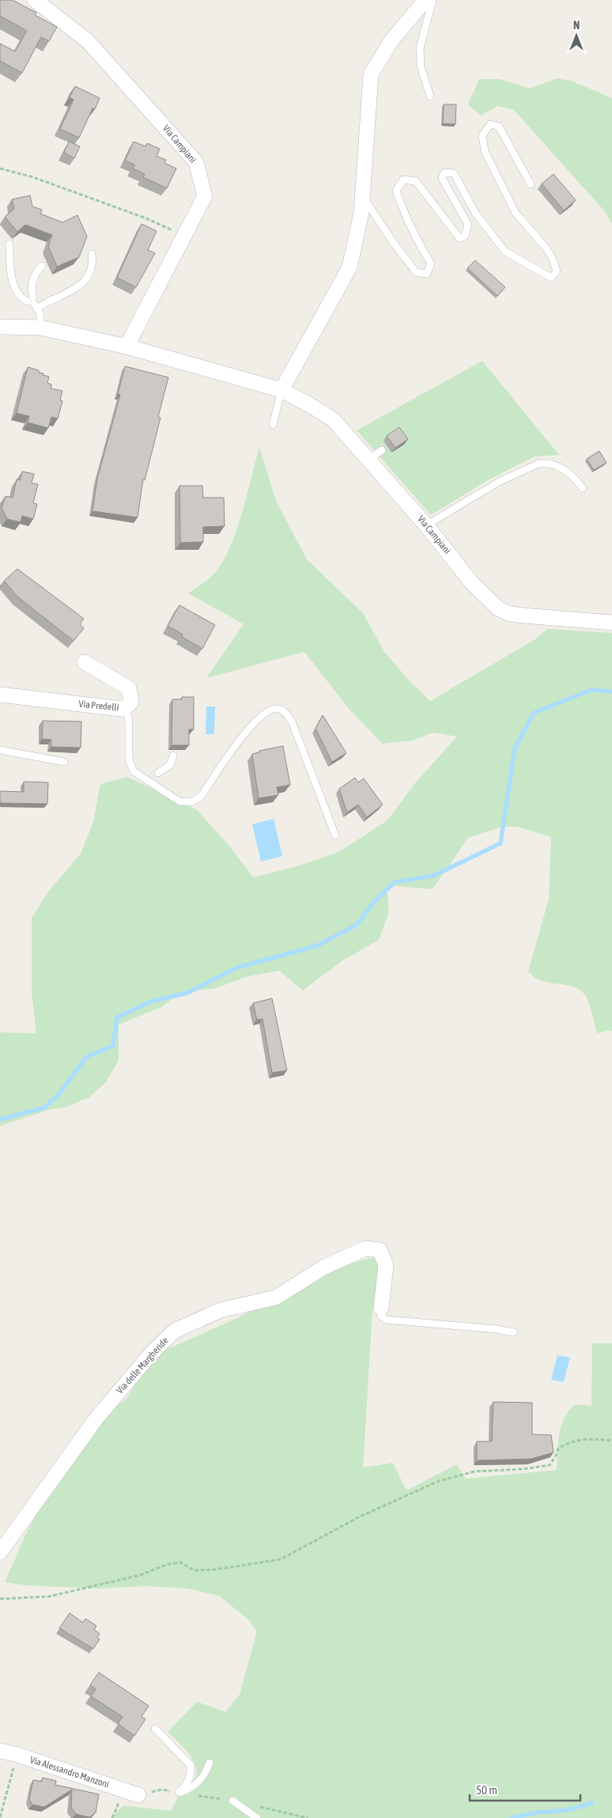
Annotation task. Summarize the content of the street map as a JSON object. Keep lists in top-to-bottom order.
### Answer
{
  "streets": {
    "street": [
      "Via Campiani",
      "Via Predelli",
      "Via delle Margheride",
      "Via Alessandro Manzoni"
    ]
  },
  "scale_bar": "50 m",
  "north": "top"
}
